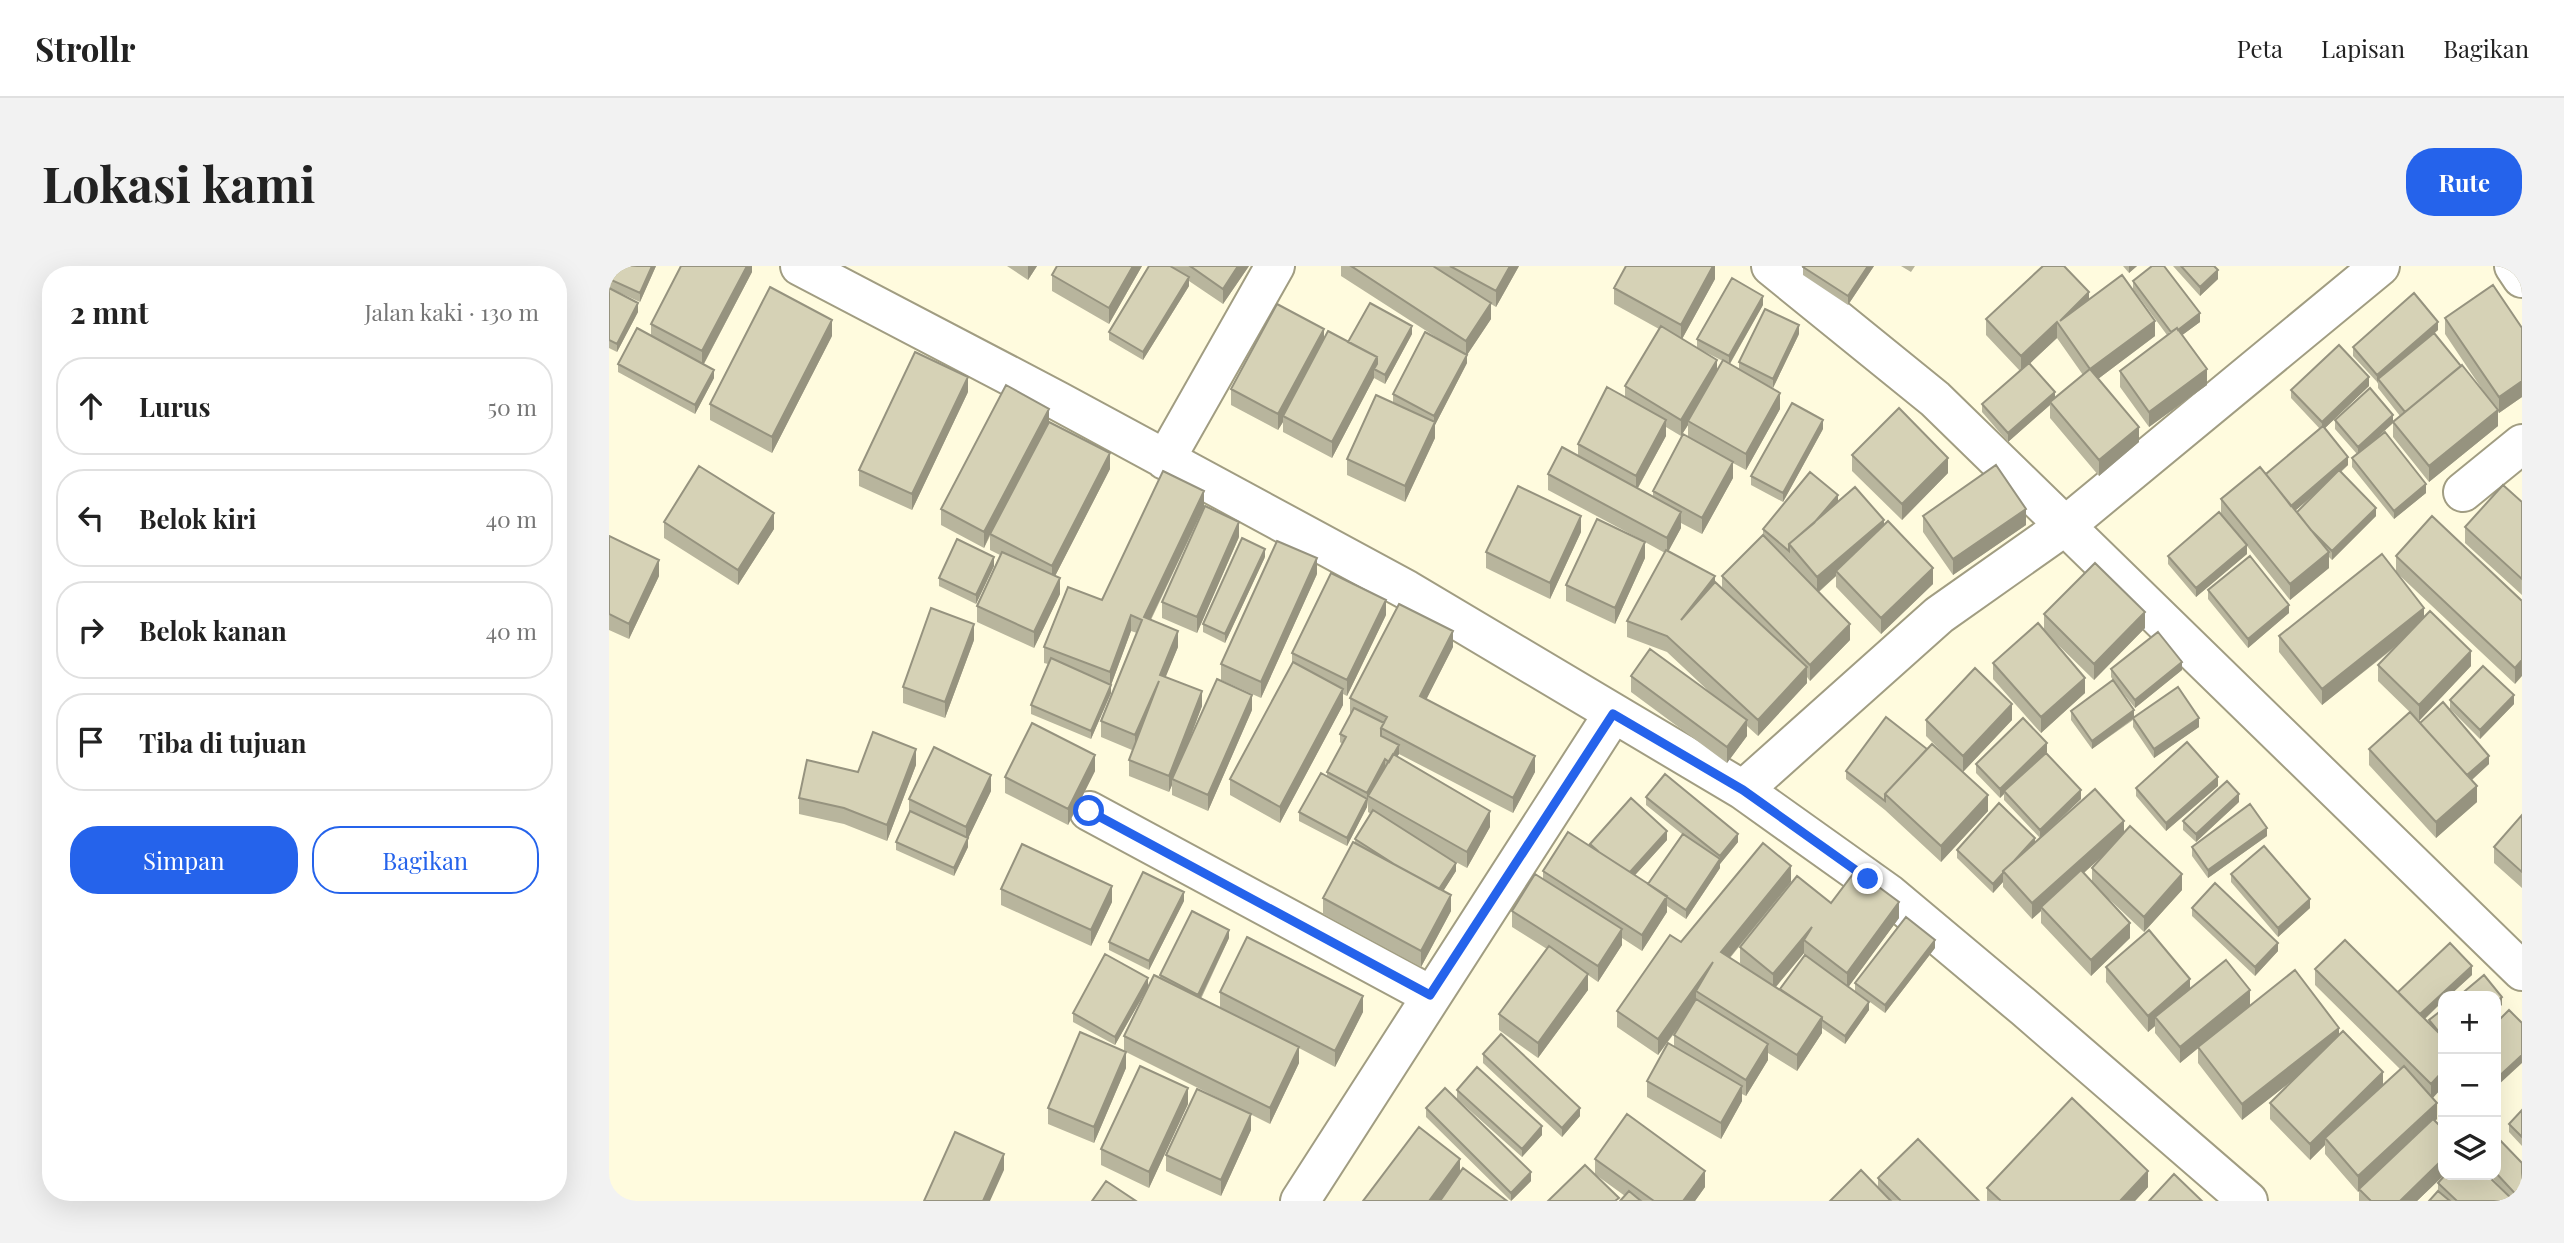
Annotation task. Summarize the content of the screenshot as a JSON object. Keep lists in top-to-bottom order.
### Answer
{
  "page": {
    "header": "Strollr",
    "nav": ["Peta", "Lapisan", "Bagikan"],
    "buttons": [
      "Rute",
      ["Simpan", "Bagikan"]
    ],
    "title": "Lokasi kami",
    "heading": ["2 mnt", "Jalan kaki · 130 m"],
    "list": [
      ["Lurus", "50 m"],
      ["Belok kiri", "40 m"],
      ["Belok kanan", "40 m"],
      "Tiba di tujuan"
    ],
    "map_buttons": ["+", "−"]
  }
}
